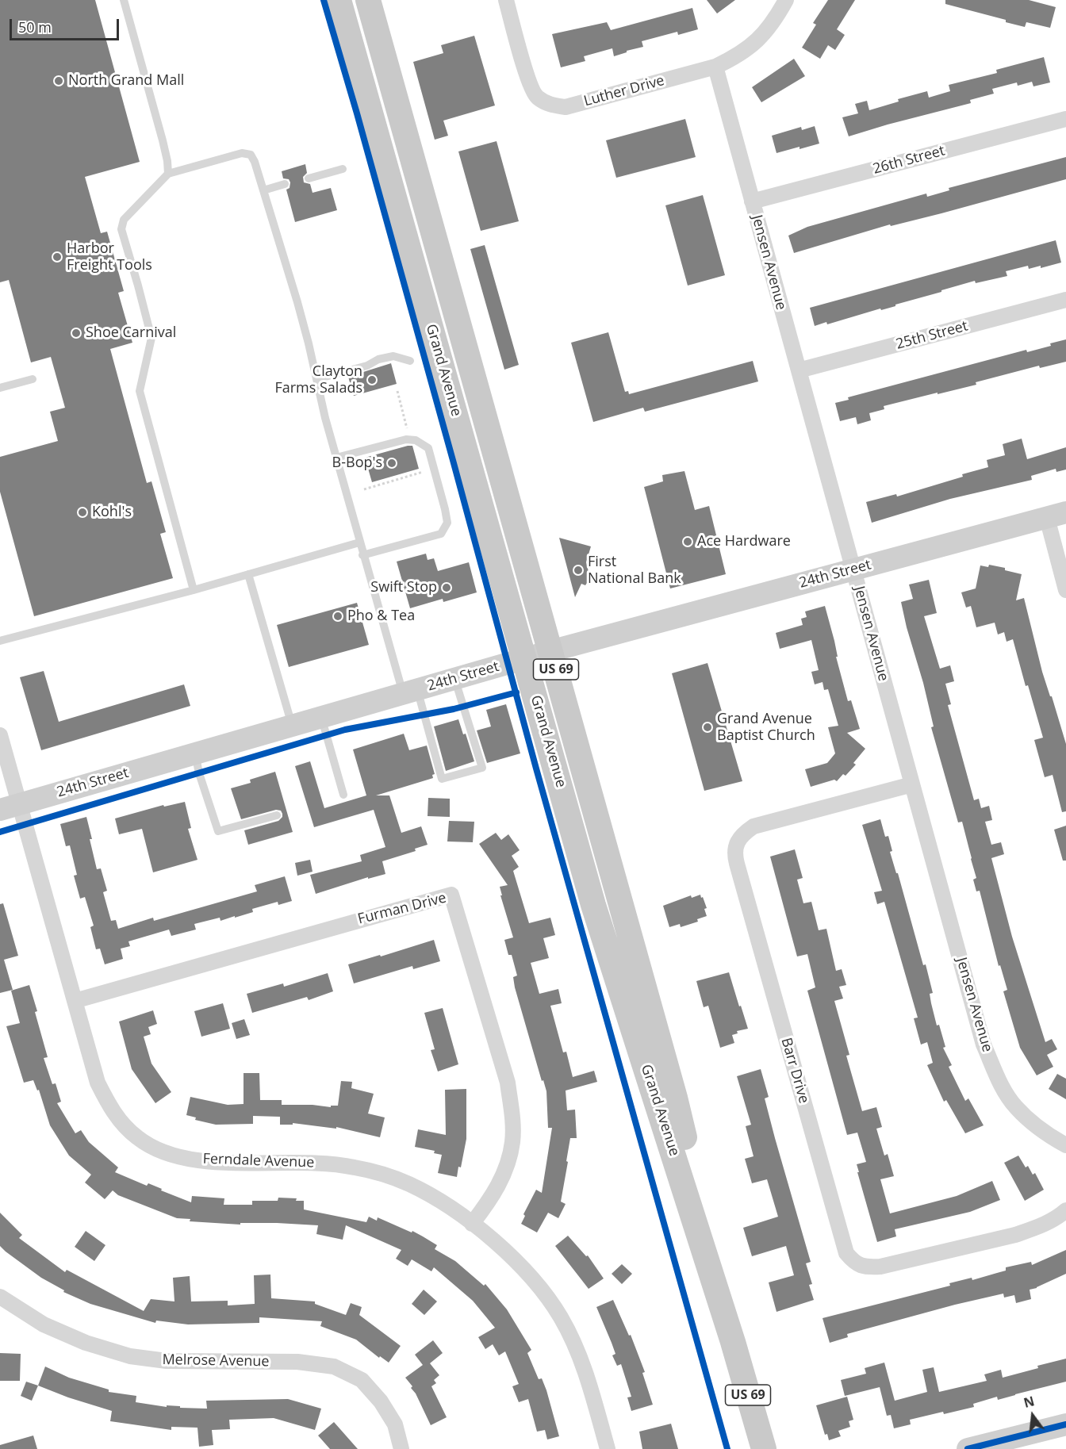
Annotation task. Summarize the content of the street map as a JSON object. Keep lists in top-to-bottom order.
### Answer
{
  "streets": {
    "main road": ["Grand Avenue", "24th Street", "US 69"],
    "street": [
      "Luther Drive",
      "26th Street",
      "Jensen Avenue",
      "25th Street",
      "Furman Drive",
      "Barr Drive",
      "Ferndale Avenue",
      "Melrose Avenue"
    ]
  },
  "crossings": [
    ["Luther Drive", "Jensen Avenue"],
    ["26th Street", "Jensen Avenue"],
    ["Jensen Avenue", "25th Street"],
    ["Jensen Avenue", "24th Street"],
    ["Jensen Avenue", "Barr Drive"],
    ["Grand Avenue", "24th Street"],
    ["24th Street", "Ferndale Avenue"],
    ["Furman Drive", "Ferndale Avenue"]
  ],
  "places": [
    "North Grand Mall",
    "Harbor Freight Tools",
    "Shoe Carnival",
    "Clayton Farms Salads",
    "B-Bop's",
    "Kohl's",
    "Ace Hardware",
    "First National Bank",
    "Swift Stop",
    "Pho & Tea",
    "Grand Avenue Baptist Church"
  ],
  "scale_bar": "50 m",
  "north": "top"
}
